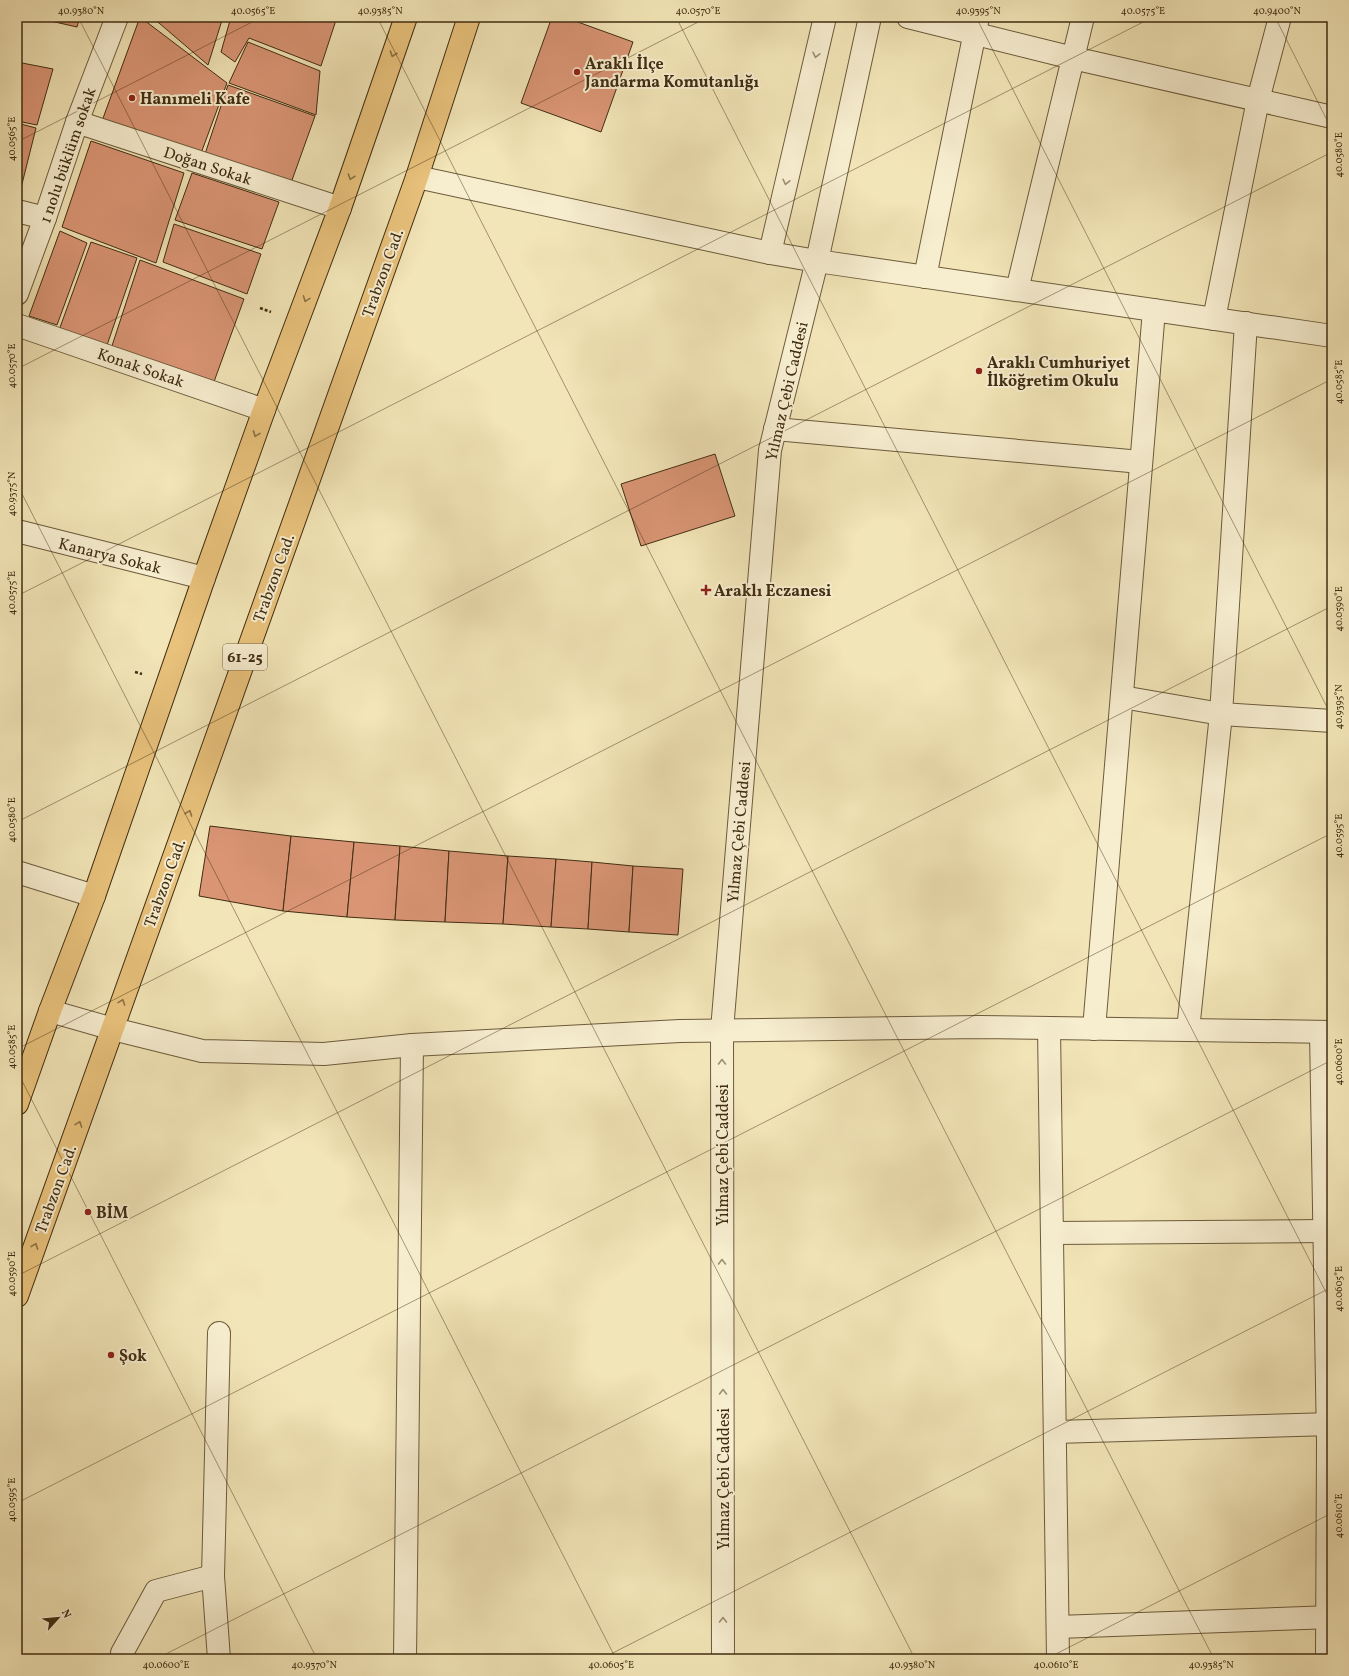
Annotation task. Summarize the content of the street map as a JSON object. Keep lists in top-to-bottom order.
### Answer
{
  "streets": {
    "main road": ["Trabzon Cad.", "61-25"],
    "street": [
      "1 nolu büklüm sokak",
      "Doğan Sokak",
      "Konak Sokak",
      "Yılmaz Çebi Caddesi",
      "Kanarya Sokak"
    ]
  },
  "crossings": [
    ["1 nolu büklüm sokak", "Doğan Sokak"]
  ],
  "one_way": ["Yılmaz Çebi Caddesi"],
  "places": {
    "other": [
      "Araklı İlçe Jandarma Komutanlığı",
      "Hanımeli Kafe",
      "Araklı Cumhuriyet İlköğretim Okulu",
      "BİM",
      "Şok"
    ],
    "health": ["Araklı Eczanesi"]
  },
  "north": "top right",
  "coordinates": [
    "40.9380°N",
    "40.0565°E",
    "40.9385°N",
    "40.0570°E",
    "40.9395°N",
    "40.0575°E",
    "40.9400°N",
    "40.0580°E",
    "40.0585°E",
    "40.9375°N",
    "40.0590°E",
    "40.0595°E",
    "40.0600°E",
    "40.0605°E",
    "40.0610°E",
    "40.9370°N"
  ]
}
